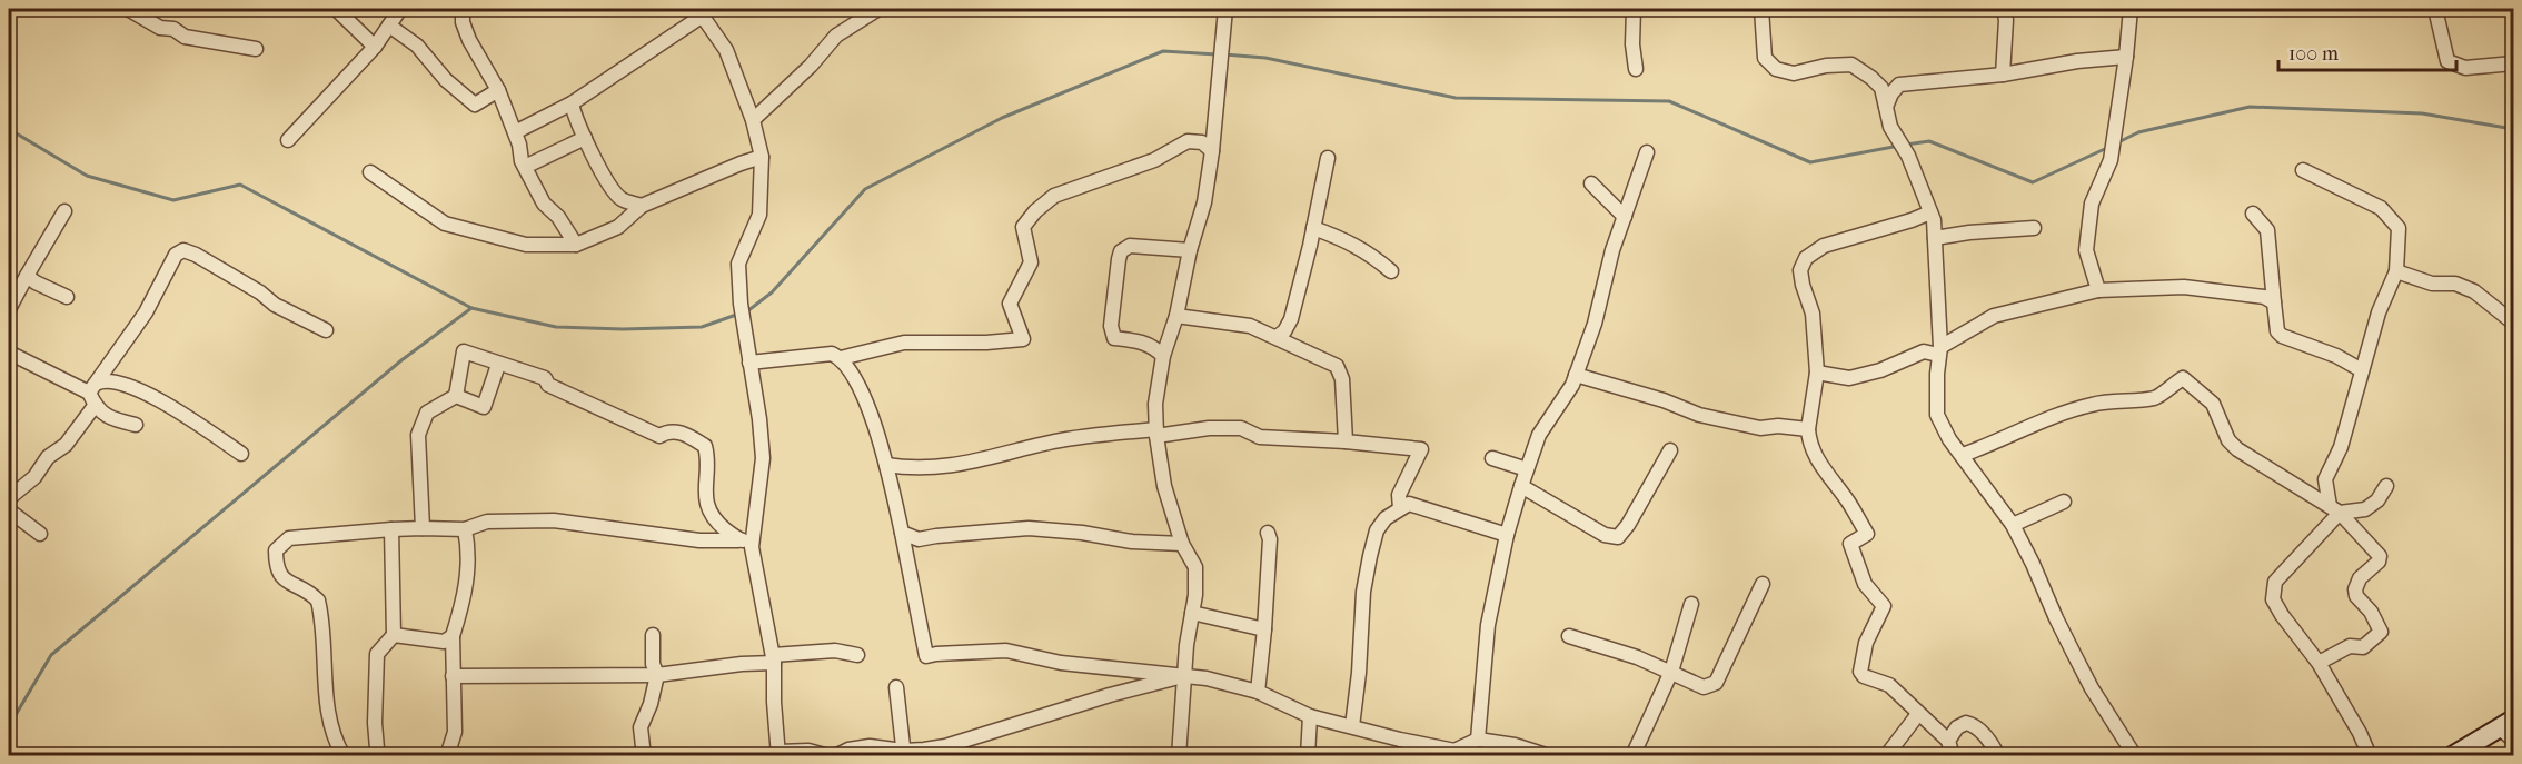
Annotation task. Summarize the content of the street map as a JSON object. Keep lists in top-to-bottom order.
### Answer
{
  "scale_bar": "100 m"
}
